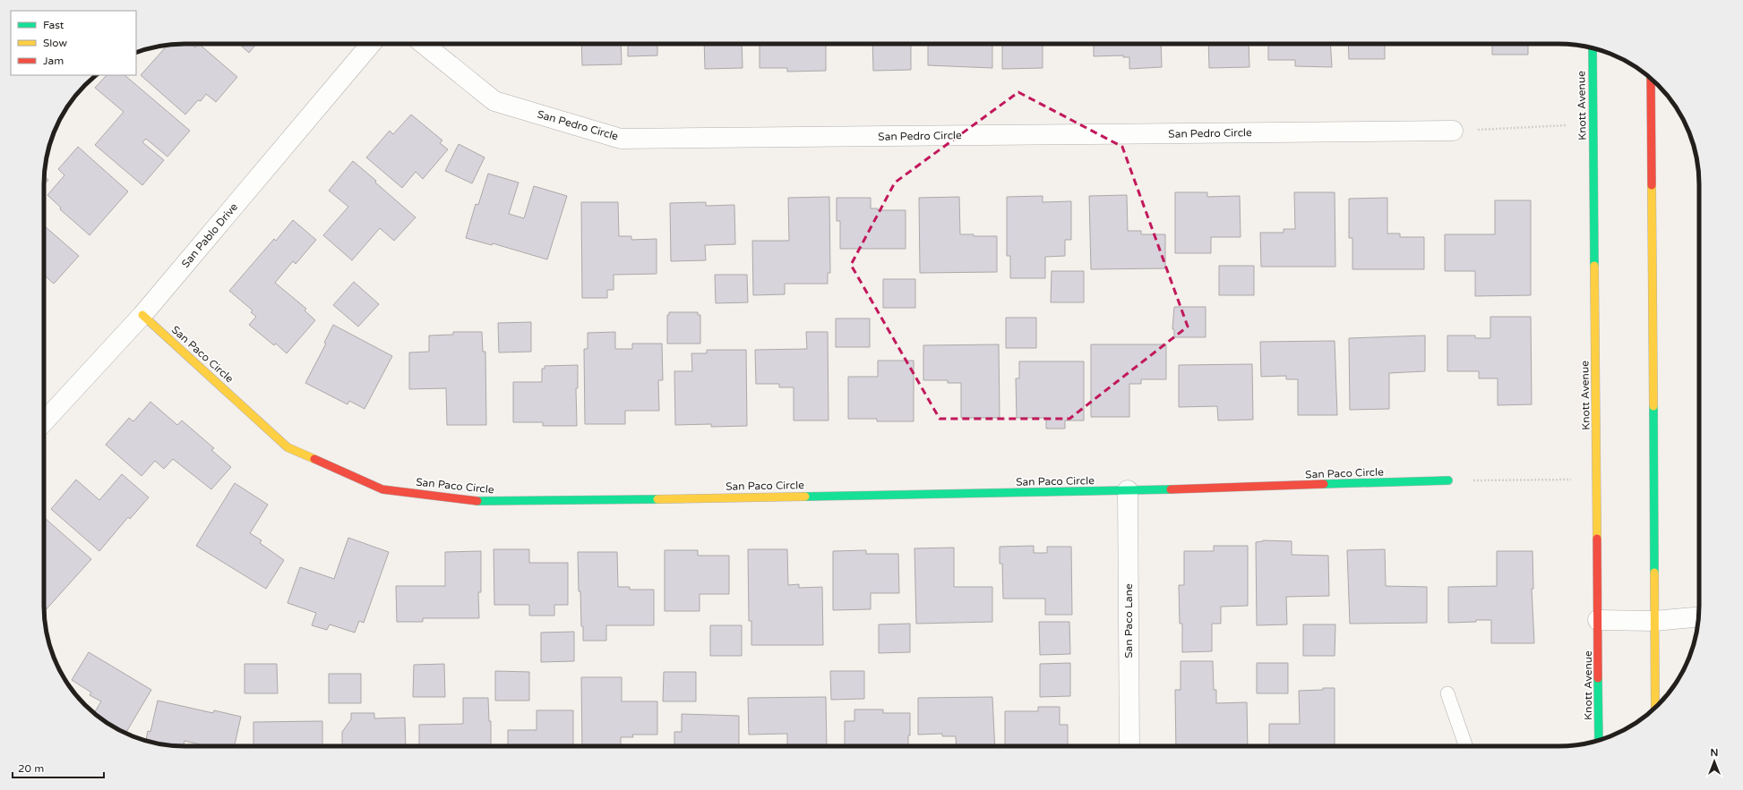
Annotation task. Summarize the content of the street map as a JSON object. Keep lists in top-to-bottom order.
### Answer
{
  "streets": {
    "main road": ["Knott Avenue", "San Paco Circle"],
    "street": ["San Pedro Circle", "San Pablo Drive", "San Paco Lane"]
  },
  "crossings": [
    ["San Pablo Drive", "San Paco Circle"],
    ["San Paco Circle", "San Paco Lane"]
  ],
  "legend": ["Fast", "Slow", "Jam"],
  "scale_bar": "20 m",
  "north": "top"
}
